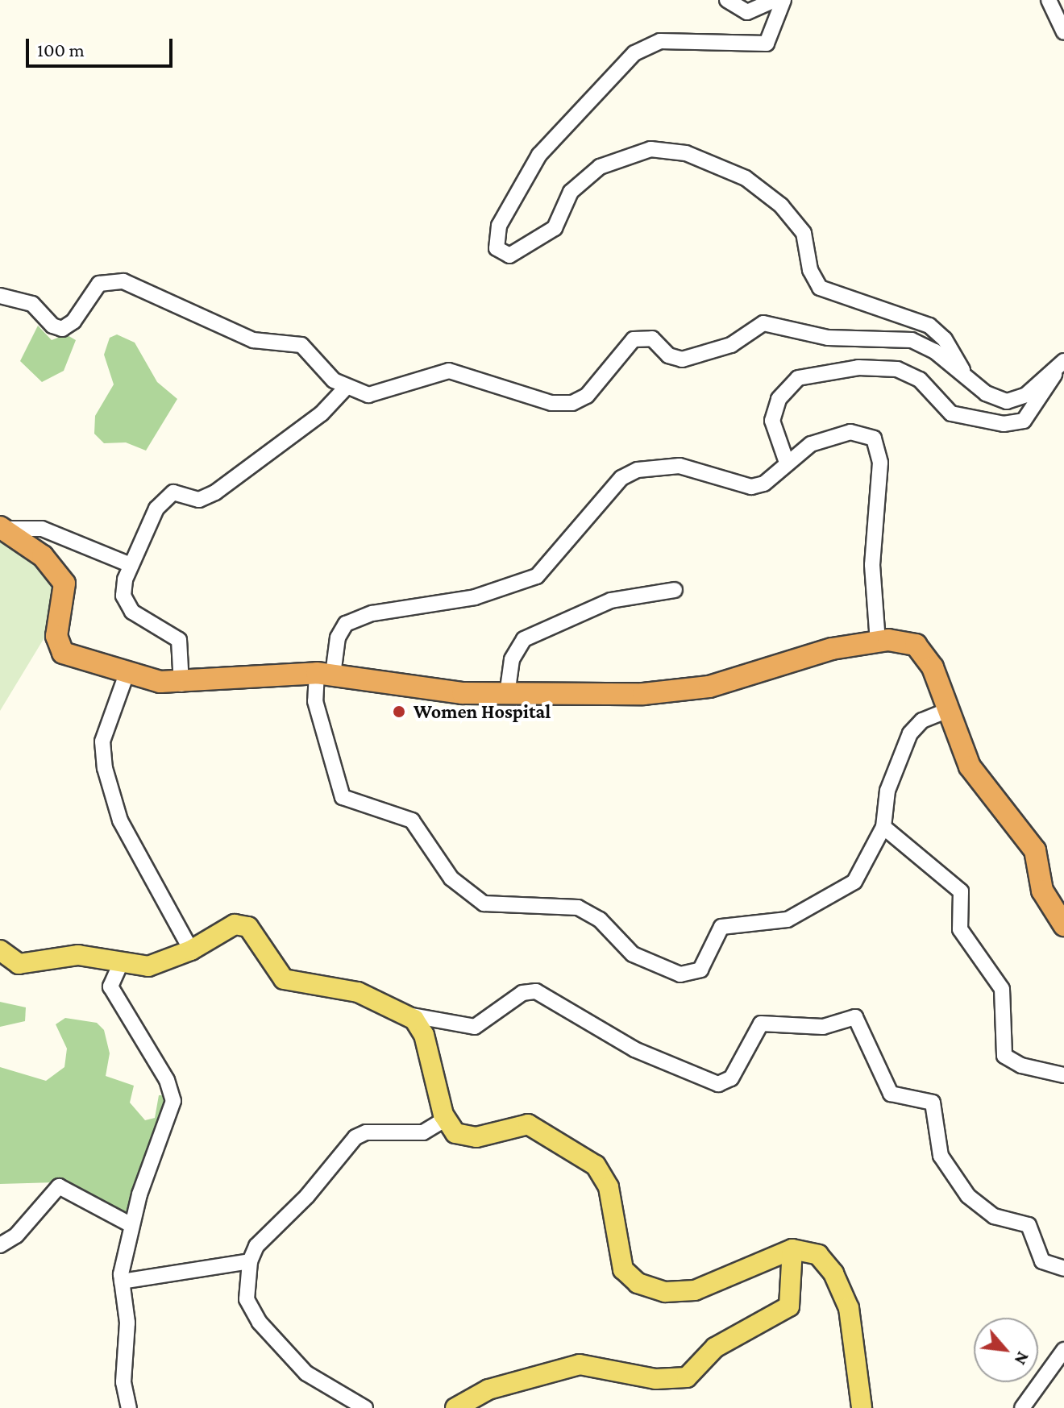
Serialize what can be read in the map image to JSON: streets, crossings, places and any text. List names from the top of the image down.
{
  "places": ["Women Hospital"],
  "scale_bar": "100 m",
  "north": "bottom right"
}
